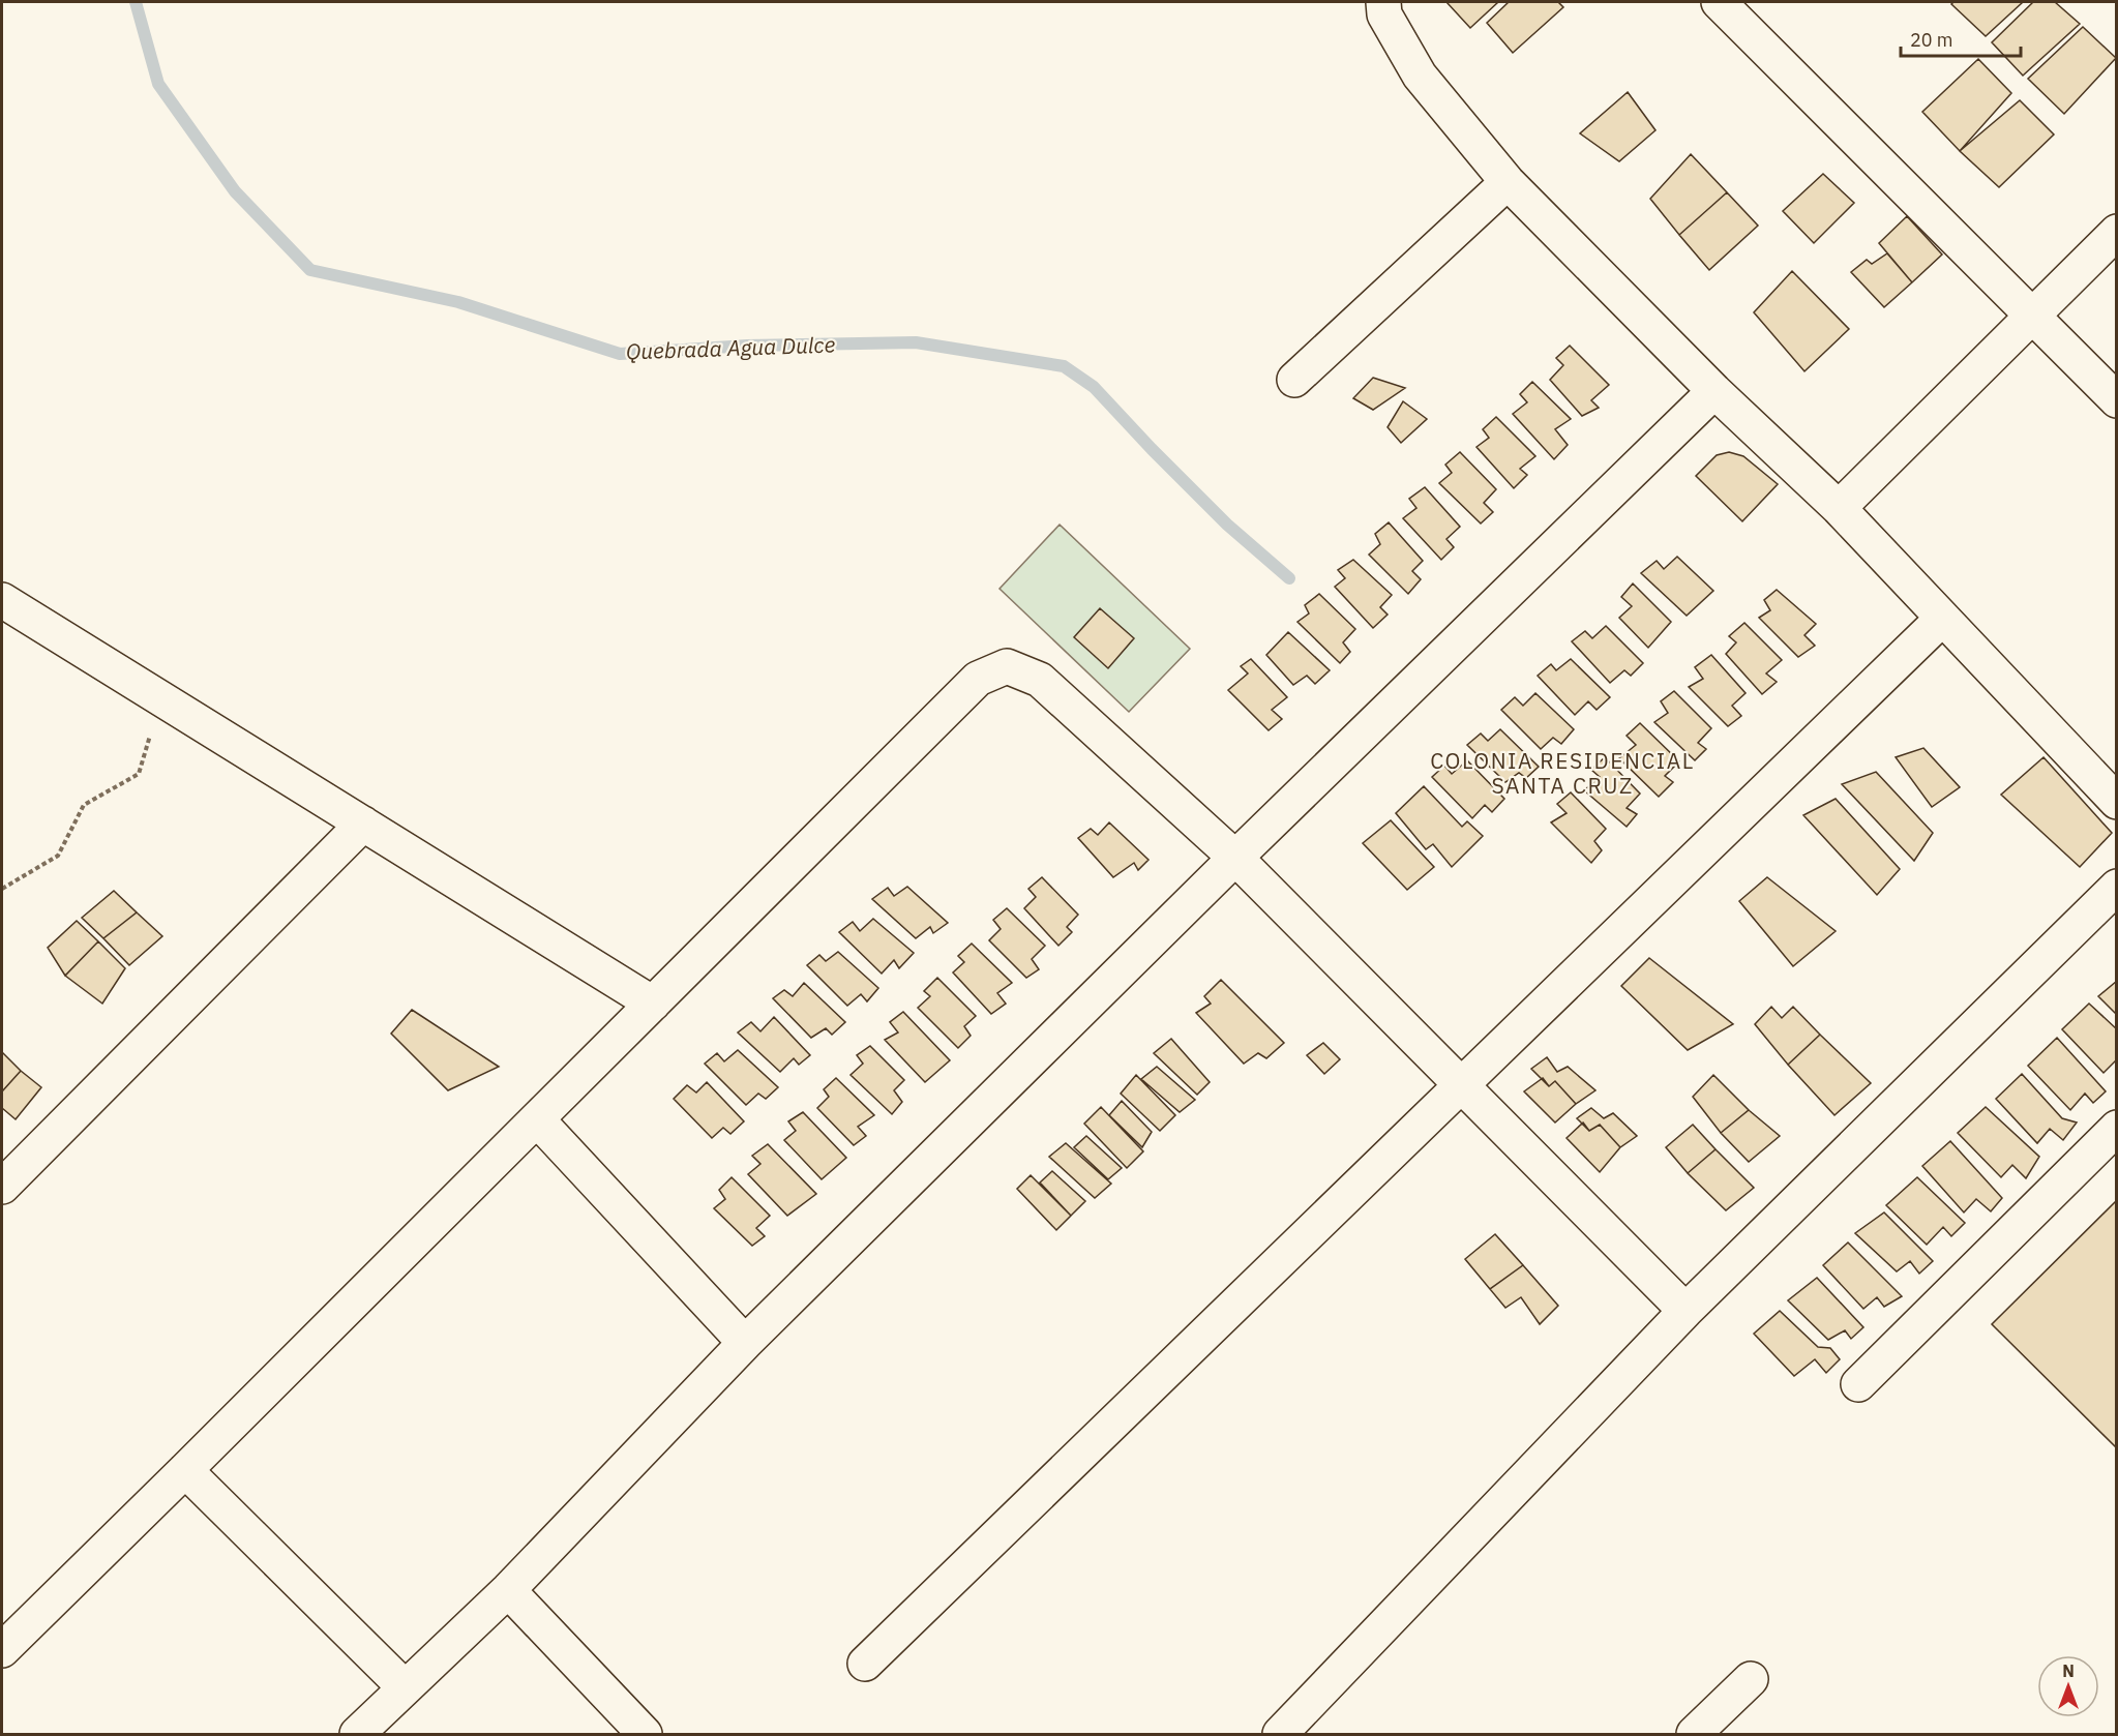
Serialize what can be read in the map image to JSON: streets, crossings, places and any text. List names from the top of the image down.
{
  "districts": ["COLONIA RESIDENCIAL SANTA CRUZ"],
  "water": ["Quebrada Agua Dulce"],
  "scale_bar": "20 m",
  "north": "top"
}
